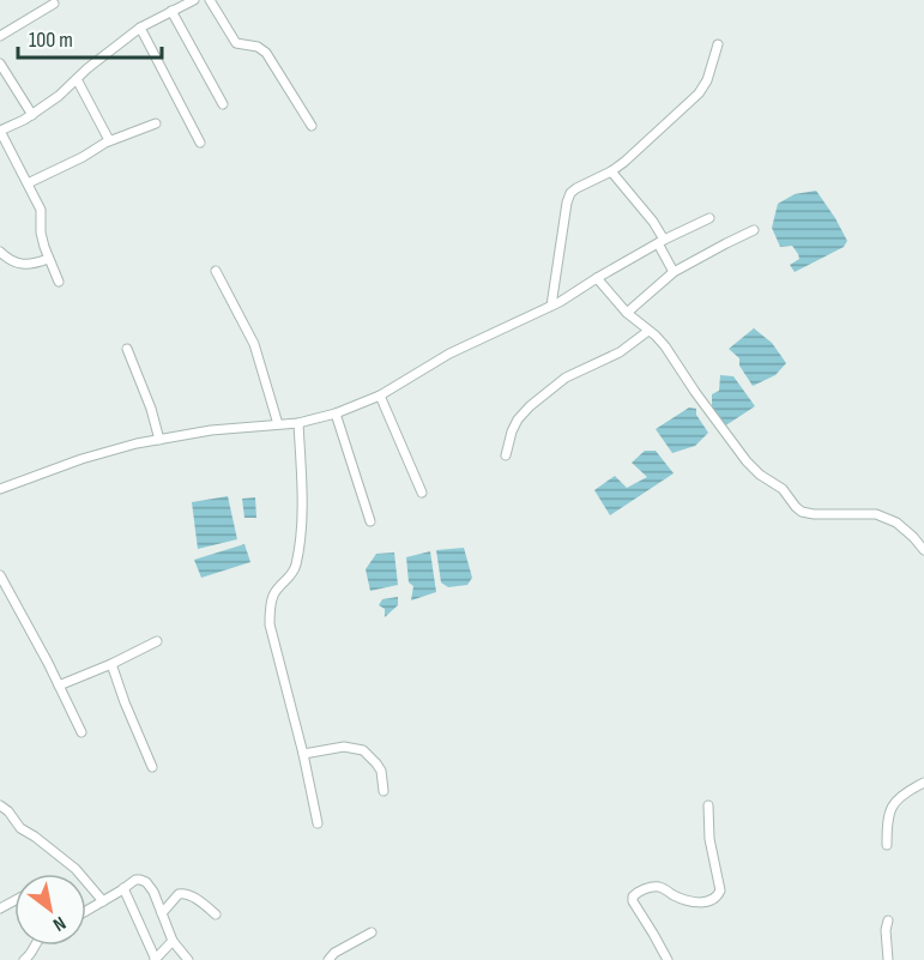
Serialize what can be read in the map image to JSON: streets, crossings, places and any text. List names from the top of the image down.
{
  "scale_bar": "100 m",
  "north": "bottom right"
}
